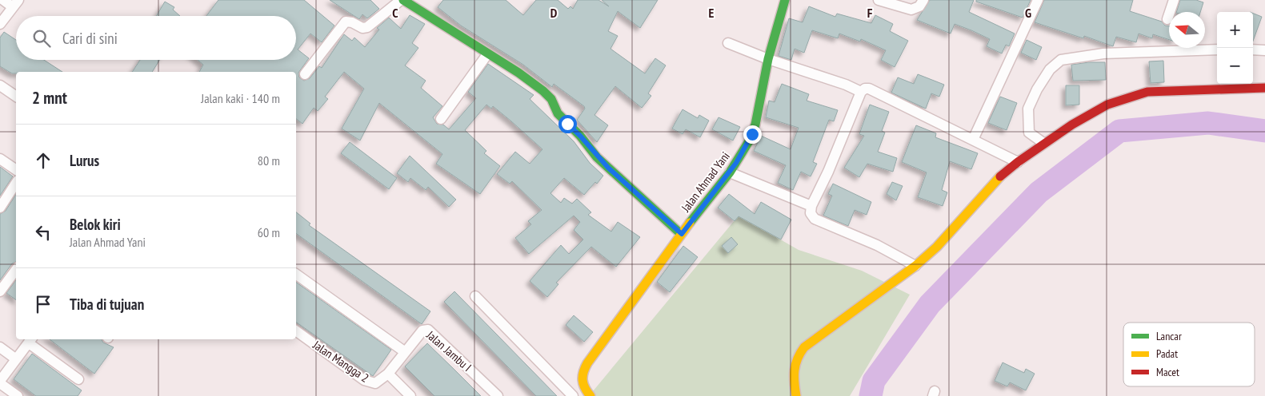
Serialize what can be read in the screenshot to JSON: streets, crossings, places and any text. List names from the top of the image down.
{
  "streets": {
    "street": ["Jalan Ahmad Yani", "Jalan Jambu I", "Jalan Mangga 2"]
  },
  "crossings": [
    ["Jalan Jambu I", "Jalan Mangga 2"]
  ],
  "legend": ["Lancar", "Padat", "Macet"],
  "north": "left",
  "page": {
    "map_buttons": ["+", "−"],
    "search": "Cari di sini",
    "heading": ["2 mnt", "Jalan kaki · 140 m"],
    "list": [
      ["Lurus", "80 m"],
      ["Belok kiri", "Jalan Ahmad Yani", "60 m"],
      "Tiba di tujuan"
    ]
  },
  "grid": {
    "columns": [
      "C",
      "D",
      "E",
      "F",
      "G"
    ]
  }
}
